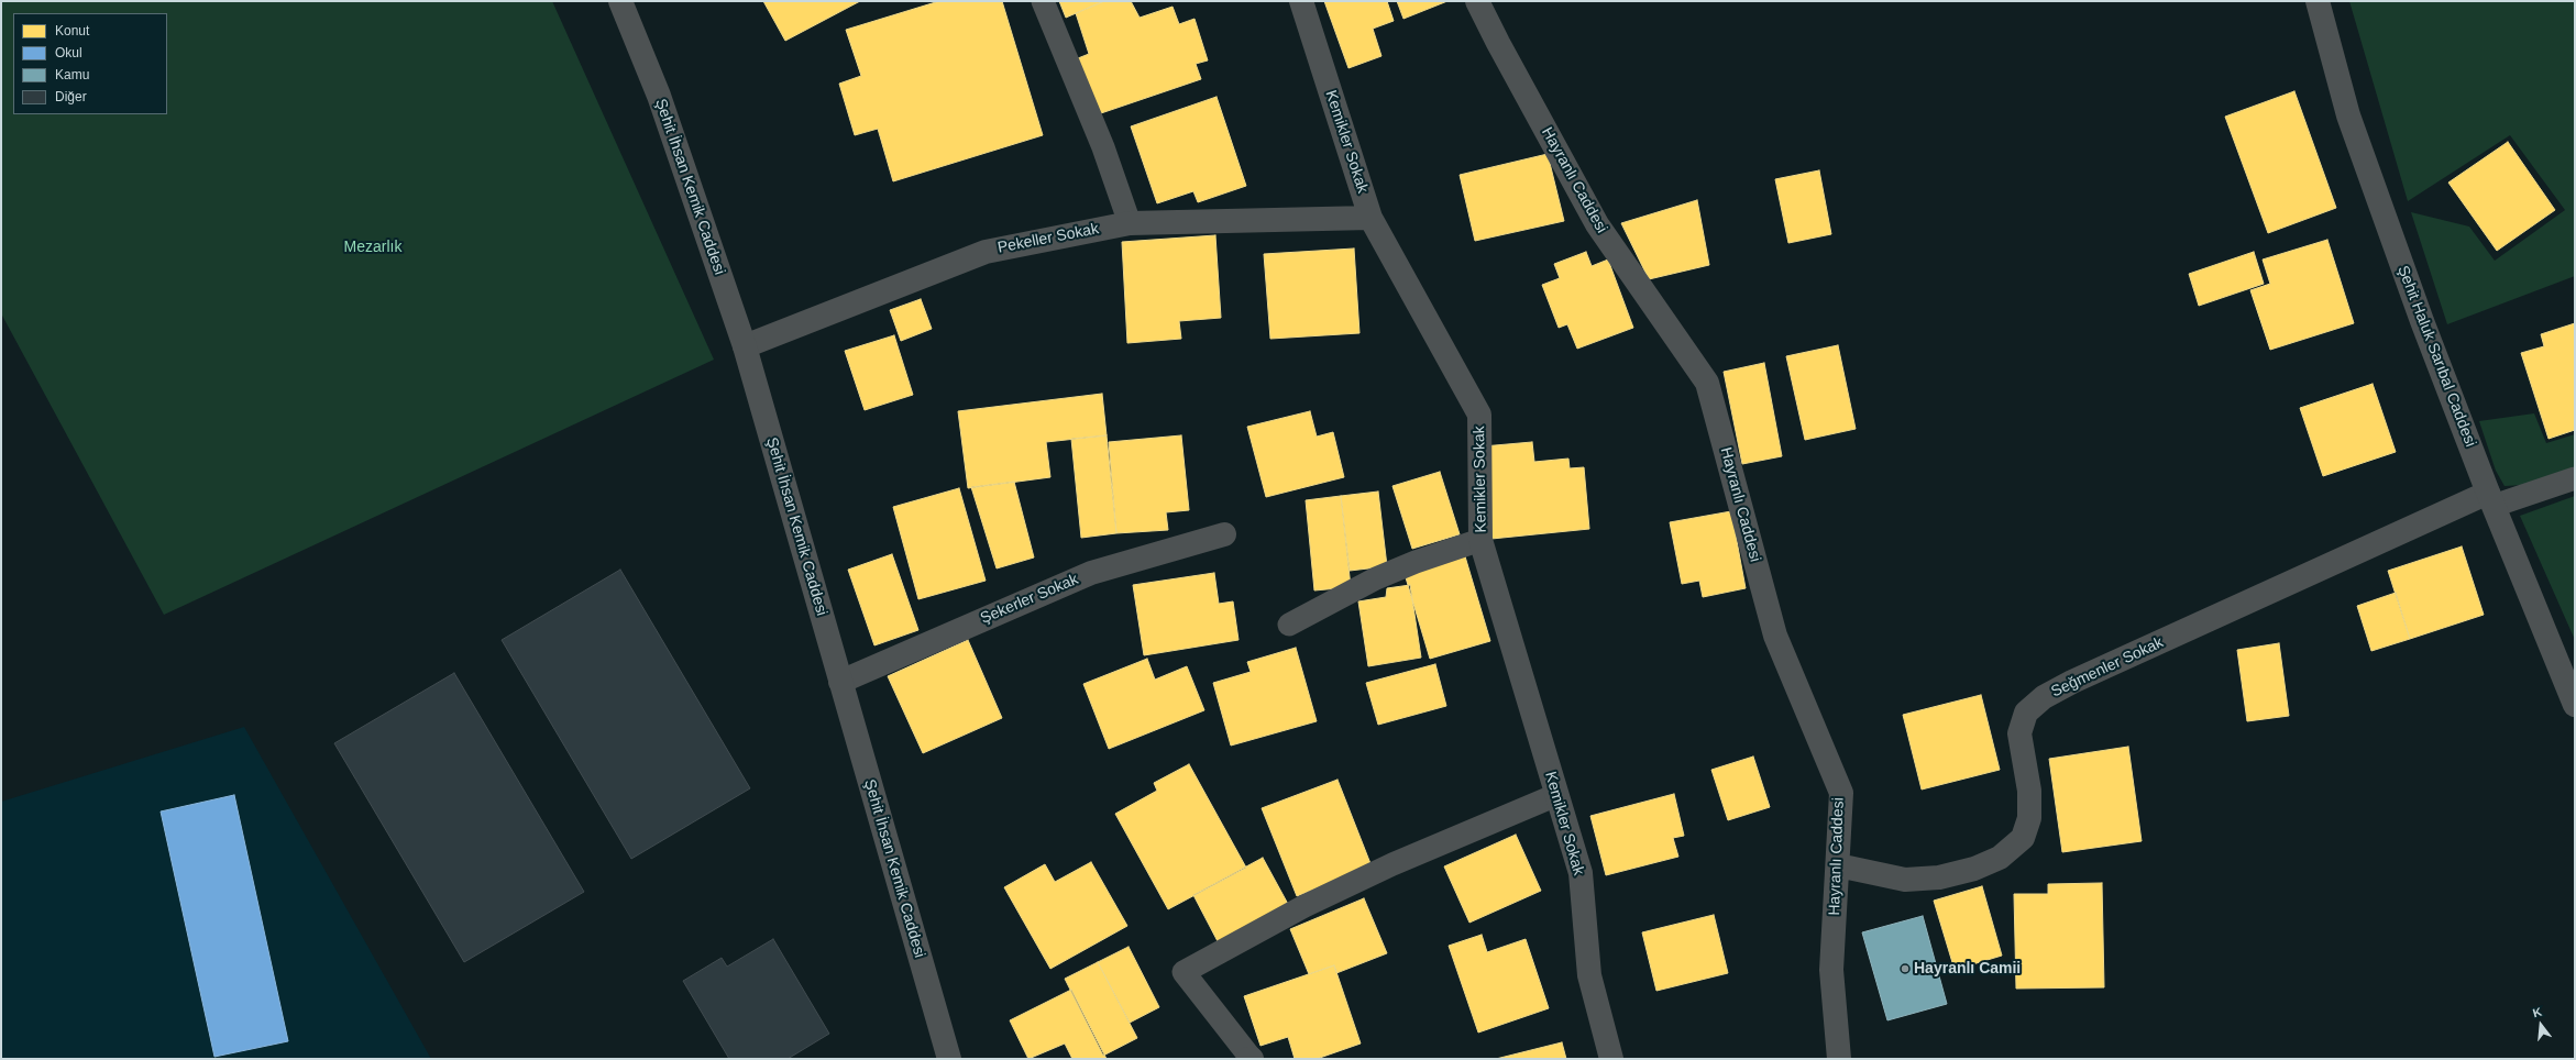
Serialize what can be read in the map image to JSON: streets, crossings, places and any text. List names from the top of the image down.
{
  "streets": {
    "street": [
      "Kemikler Sokak",
      "Hayranlı Caddesi",
      "Şehit İhsan Kemik Caddesi",
      "Pekeller Sokak",
      "Şehit Haluk Sarıbal Caddesi",
      "Şekerler Sokak",
      "Seğmenler Sokak"
    ]
  },
  "crossings": [
    ["Kemikler Sokak", "Pekeller Sokak"],
    ["Hayranlı Caddesi", "Seğmenler Sokak"],
    ["Şehit İhsan Kemik Caddesi", "Pekeller Sokak"],
    ["Şehit İhsan Kemik Caddesi", "Şekerler Sokak"],
    ["Şehit Haluk Sarıbal Caddesi", "Seğmenler Sokak"]
  ],
  "parks": ["Mezarlık"],
  "places": ["Hayranlı Camii"],
  "legend": [
    "Konut",
    "Okul",
    "Kamu",
    "Diğer"
  ],
  "north": "top"
}
